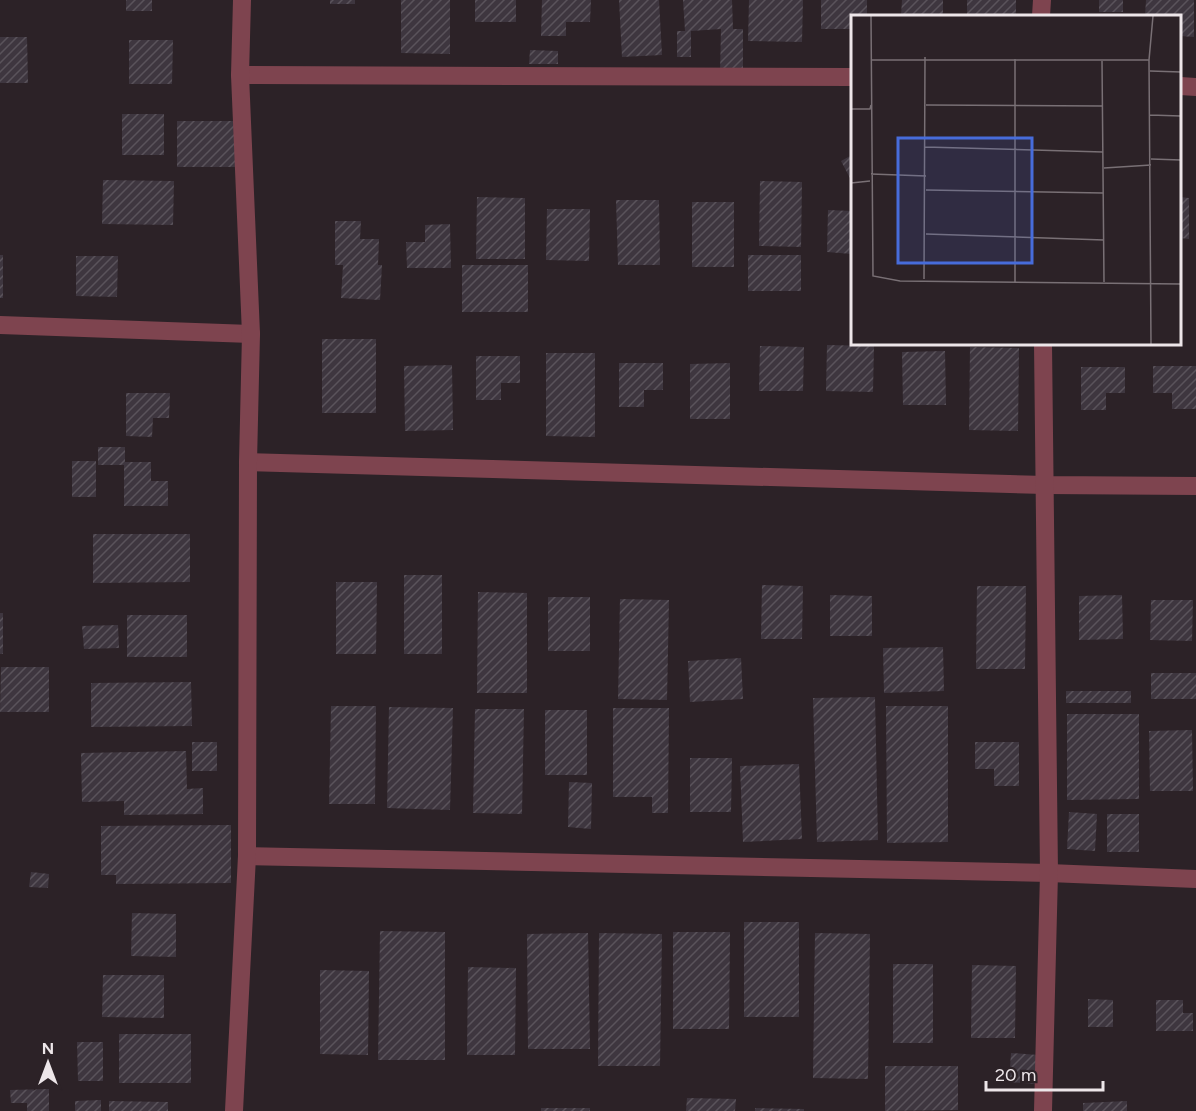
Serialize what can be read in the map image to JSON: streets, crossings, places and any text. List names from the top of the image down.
{
  "scale_bar": "20 m",
  "north": "top"
}
